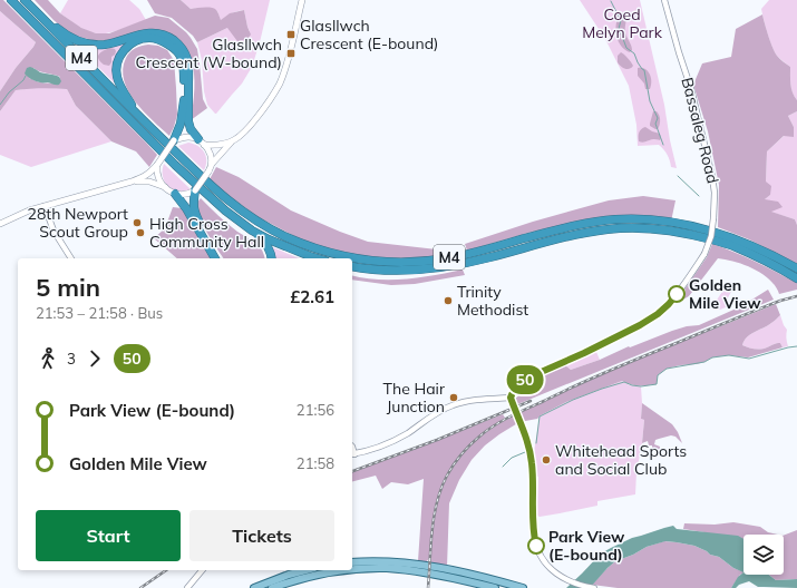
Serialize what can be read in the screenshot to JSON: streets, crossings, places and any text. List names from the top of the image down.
{
  "streets": {
    "highway": ["M4"],
    "street": ["Bassaleg Road"]
  },
  "parks": ["Coed Melyn Park"],
  "places": {
    "transit": ["Glasllwch Crescent (E-bound)", "Glasllwch Crescent (W-bound)"],
    "other": [
      "28th Newport Scout Group",
      "High Cross Community Hall",
      "Golden Mile View",
      "Trinity Methodist",
      "The Hair Junction",
      "Whitehead Sports and Social Club",
      "Park View (E-bound)"
    ]
  },
  "lines": ["bus line 50"],
  "page": {
    "on_map": "50",
    "heading": ["5 min", "21:53 – 21:58 · Bus", "£2.61"],
    "legs": ["3", "50"],
    "list": [
      {
        "name": "Park View (E-bound)",
        "value": "21:56"
      },
      {
        "name": "Golden Mile View",
        "value": "21:58"
      }
    ],
    "buttons": ["Start", "Tickets"]
  }
}
